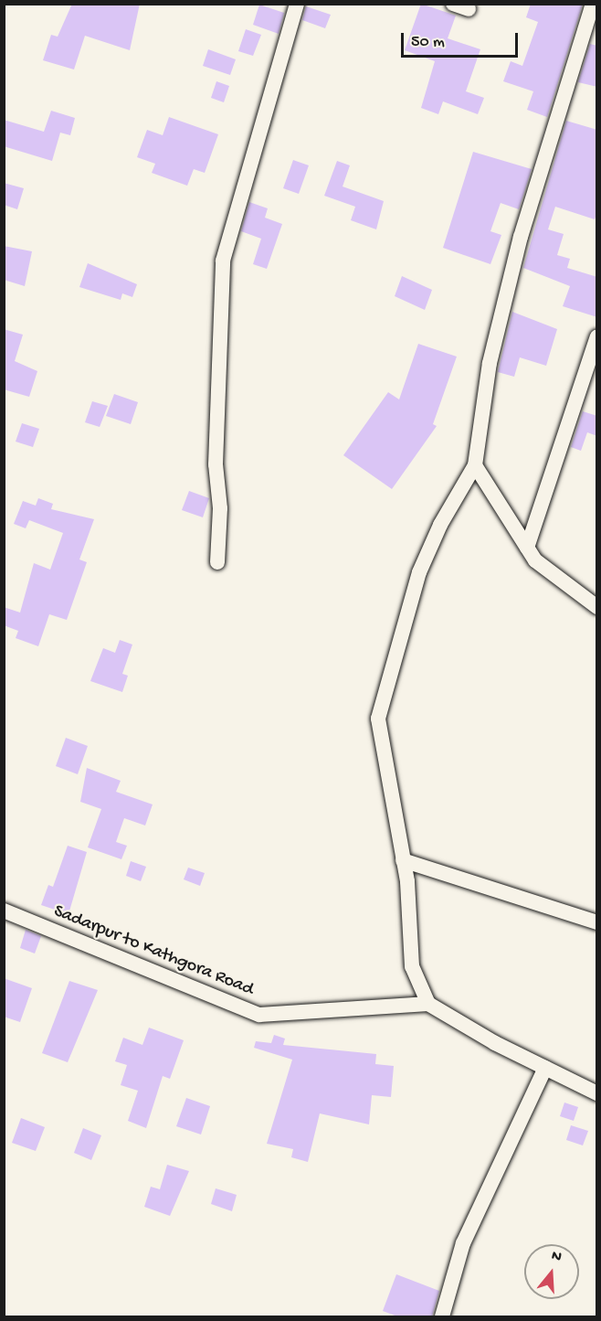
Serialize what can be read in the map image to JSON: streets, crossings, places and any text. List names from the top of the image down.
{
  "streets": {
    "street": ["Sadarpur to Kathgora Road"]
  },
  "scale_bar": "50 m",
  "north": "top"
}
